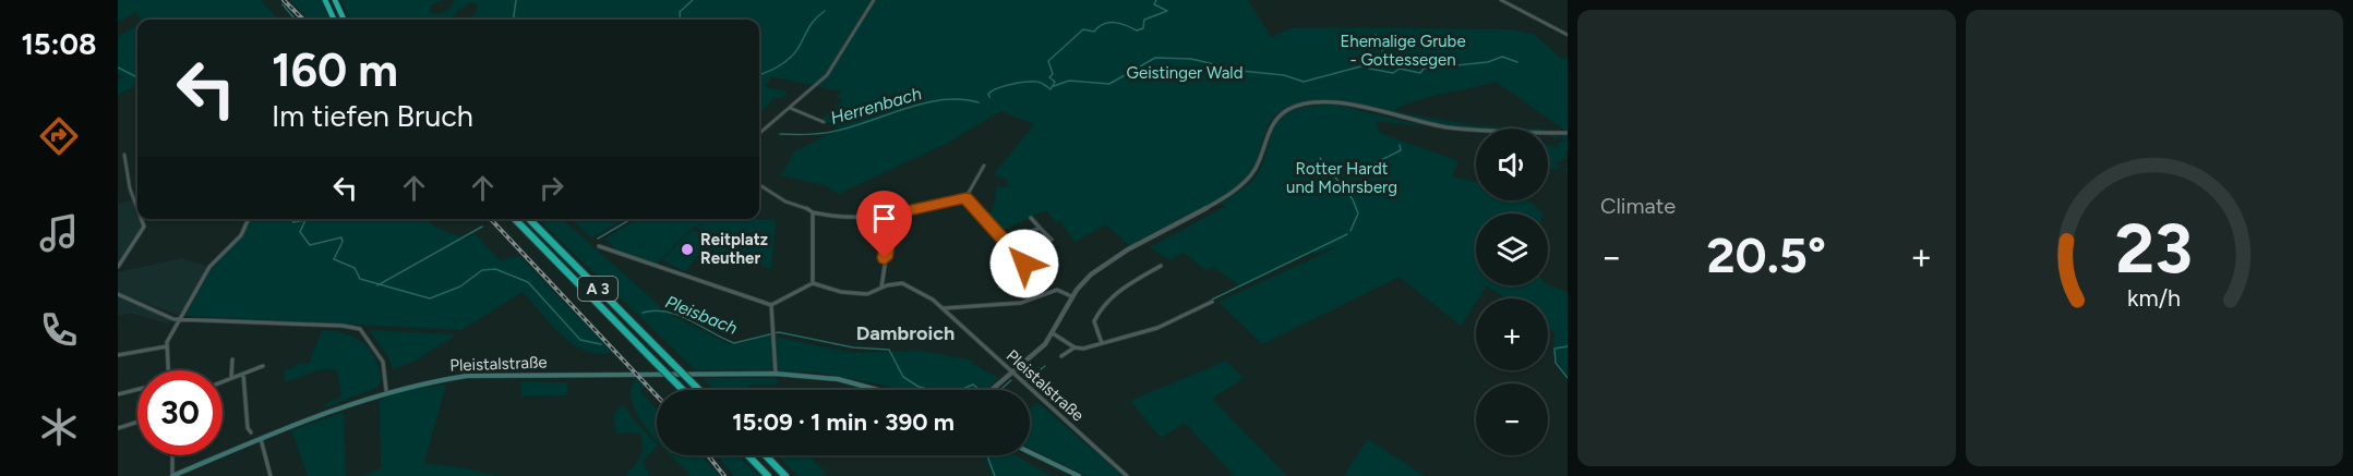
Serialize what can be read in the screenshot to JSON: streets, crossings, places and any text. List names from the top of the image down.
{
  "streets": {
    "highway": ["A 3"],
    "main road": ["Pleistalstraße"]
  },
  "districts": ["Dambroich"],
  "water": ["Herrenbach", "Pleisbach"],
  "parks": ["Ehemalige Grube - Gottessegen", "Geistinger Wald", "Rotter Hardt und Mohrsberg"],
  "places": ["Reitplatz Reuther"],
  "page": {
    "tabs": "15:08",
    "tile": "Climate",
    "turn": ["160 m", "Im tiefen Bruch"],
    "map_buttons": ["+", "−"],
    "heat": ["−", "20.5°", "+"],
    "limit": "30",
    "trip": "15:09 · 1 min · 390 m",
    "gauge": ["23", "km/h"]
  }
}
